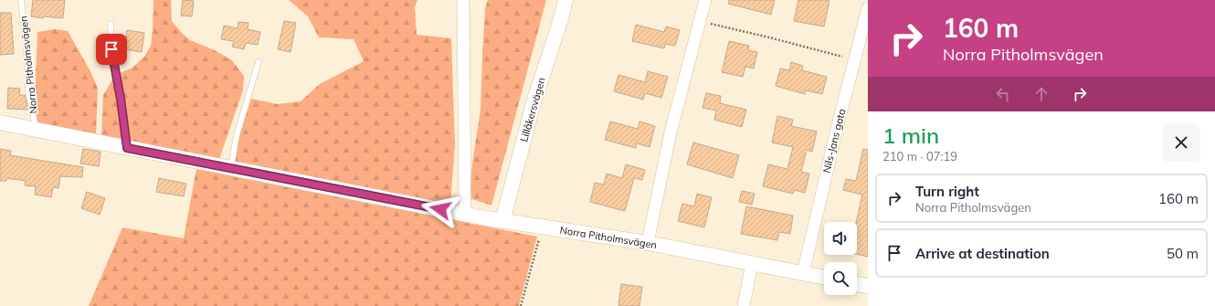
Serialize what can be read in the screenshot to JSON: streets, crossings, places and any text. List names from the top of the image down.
{
  "streets": {
    "street": ["Norra Pitholmsvägen", "Lillåkersvägen", "Nils-Jans gata"]
  },
  "crossings": [
    ["Norra Pitholmsvägen", "Lillåkersvägen"],
    ["Norra Pitholmsvägen", "Nils-Jans gata"]
  ],
  "page": {
    "turn": ["160 m", "Norra Pitholmsvägen"],
    "heading": ["1 min", "210 m · 07:19"],
    "list": [
      {
        "name": "Turn right",
        "note": "Norra Pitholmsvägen",
        "value": "160 m"
      },
      {
        "name": "Arrive at destination",
        "value": "50 m"
      }
    ]
  }
}
